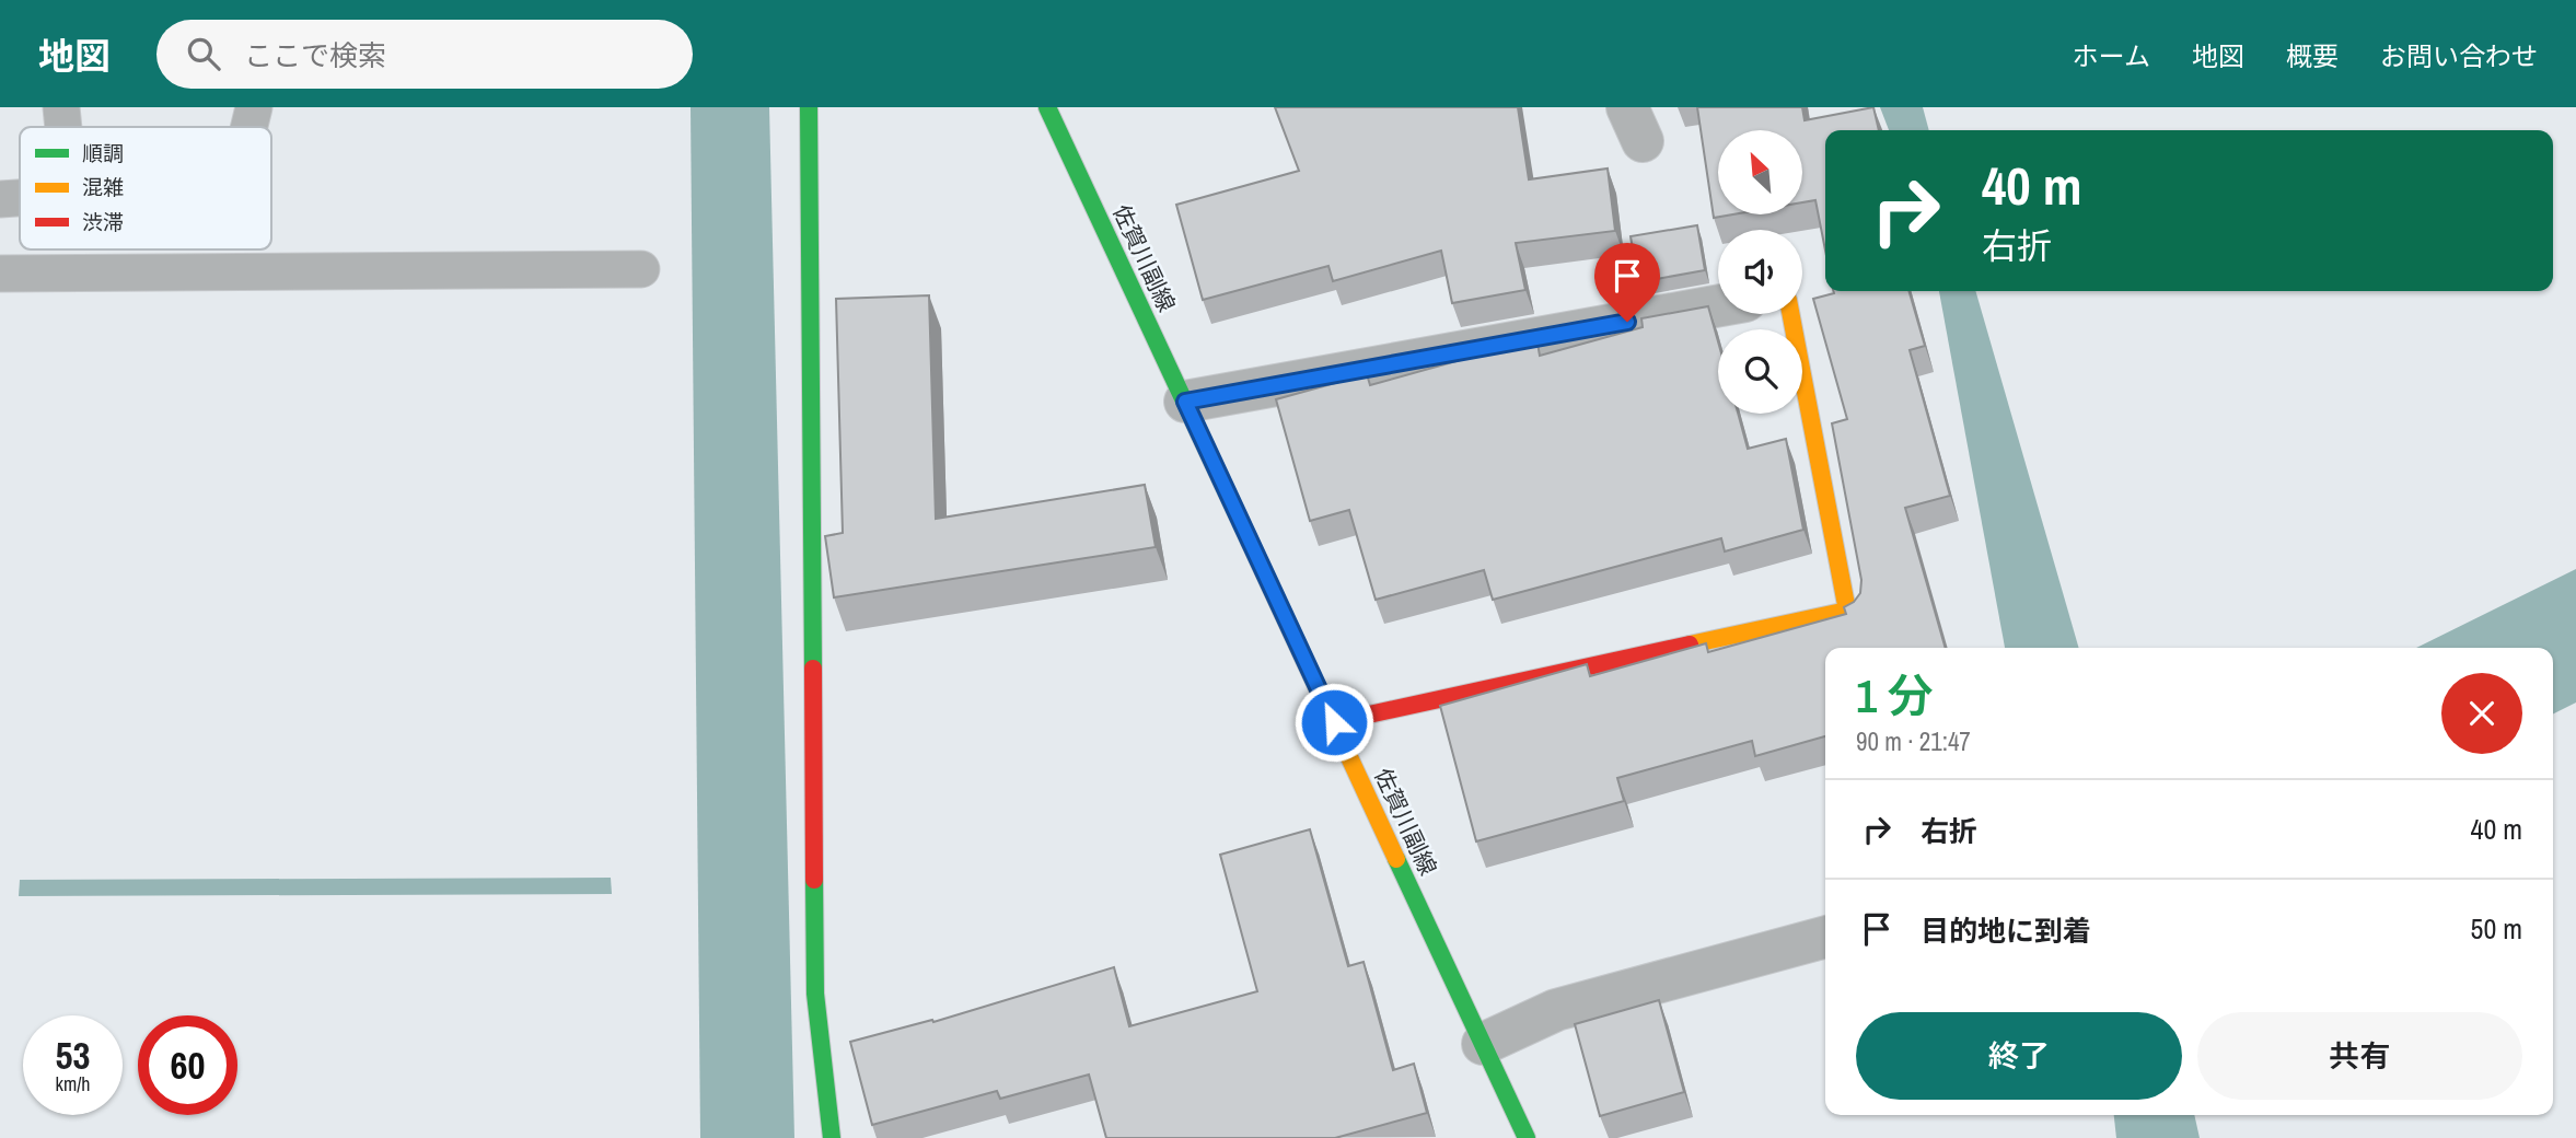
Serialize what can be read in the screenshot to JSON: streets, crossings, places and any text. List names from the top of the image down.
{
  "streets": {
    "street": ["佐賀川副線"]
  },
  "legend": ["順調", "混雑", "渋滞"],
  "north": "top left",
  "page": {
    "header": "地図",
    "search": "ここで検索",
    "nav": [
      "ホーム",
      "地図",
      "概要",
      "お問い合わせ"
    ],
    "turn": ["40 m", "右折"],
    "heading": ["1 分", "90 m · 21:47"],
    "list": [
      {
        "name": "右折",
        "value": "40 m"
      },
      {
        "name": "目的地に到着",
        "value": "50 m"
      }
    ],
    "buttons": ["終了", "共有"],
    "speed": "53 km/h",
    "limit": "60"
  }
}
